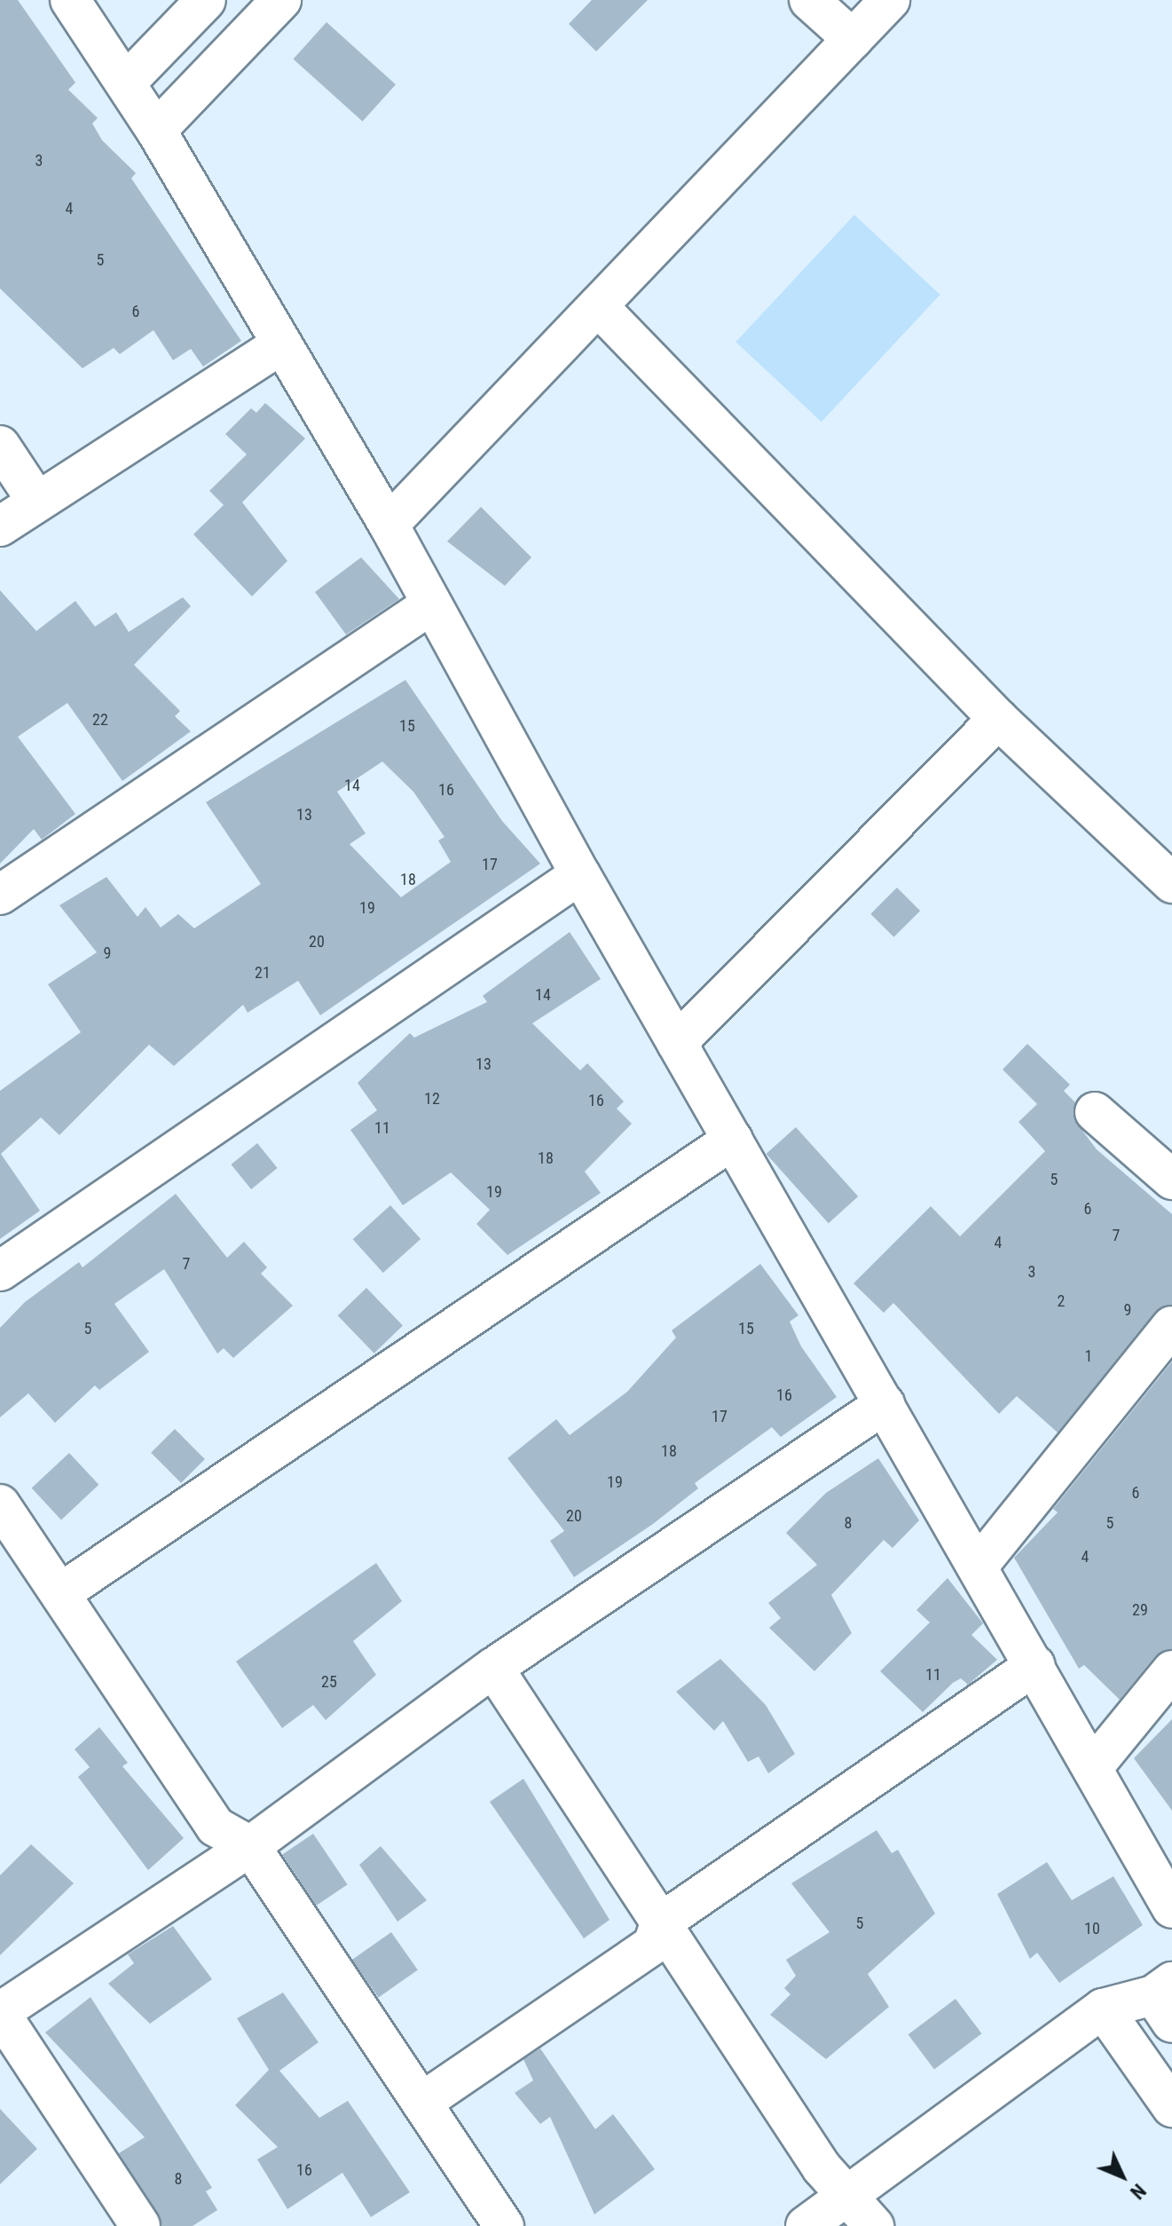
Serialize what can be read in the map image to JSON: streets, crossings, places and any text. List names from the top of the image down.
{
  "house_numbers": [
    "3",
    "4",
    "5",
    "6",
    "22",
    "15",
    "14",
    "16",
    "13",
    "17",
    "18",
    "19",
    "20",
    "9",
    "21",
    "14",
    "13",
    "12",
    "16",
    "11",
    "18",
    "5",
    "19",
    "6",
    "7",
    "4",
    "7",
    "3",
    "2",
    "9",
    "5",
    "15",
    "1",
    "16",
    "17",
    "18",
    "19",
    "6",
    "20",
    "8",
    "5",
    "4",
    "29",
    "11",
    "25",
    "5",
    "10",
    "16",
    "8"
  ],
  "north": "bottom right"
}
